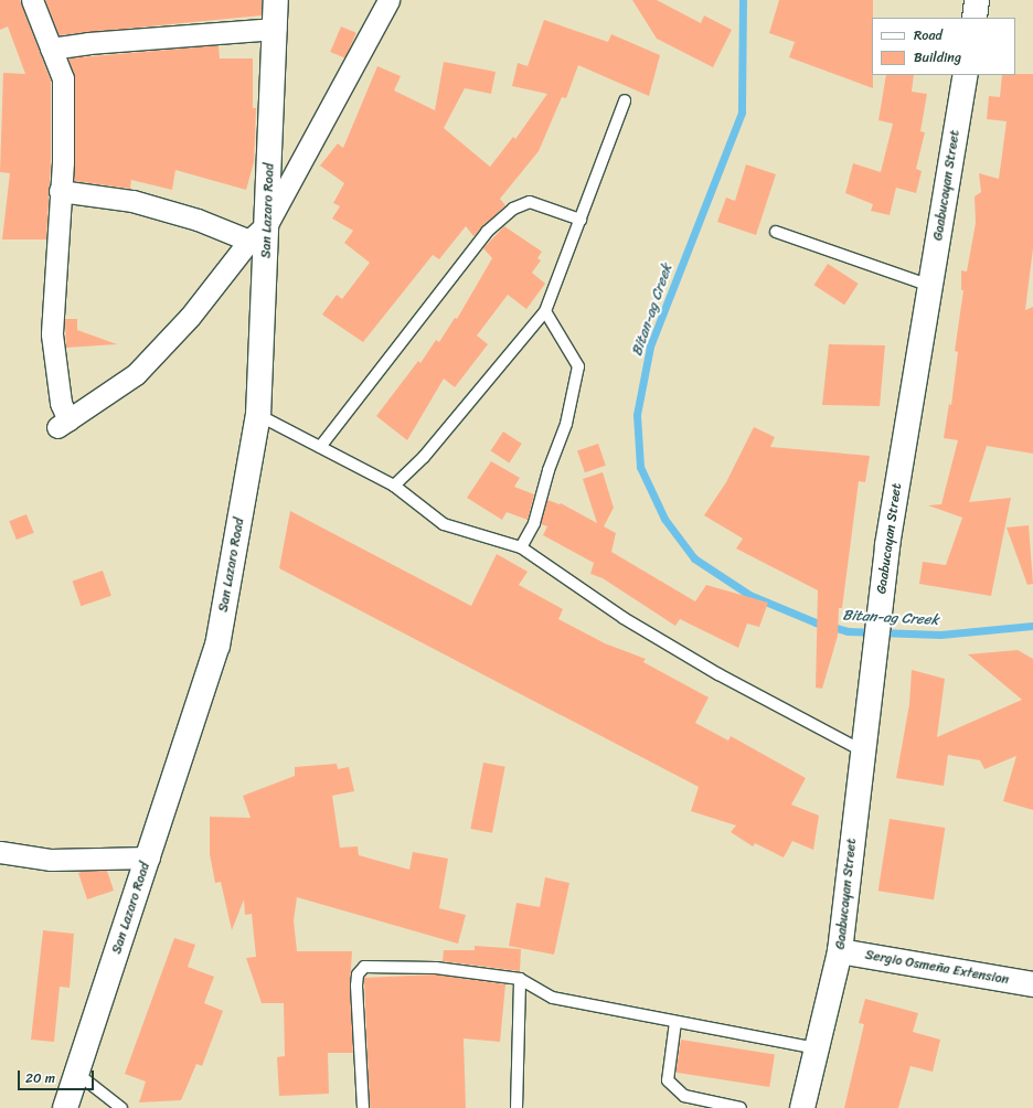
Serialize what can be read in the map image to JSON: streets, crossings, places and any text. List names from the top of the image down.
{
  "streets": {
    "street": ["Gaabucayan Street", "San Lazaro Road", "Sergio Osmeña Extension"]
  },
  "crossings": [
    ["Gaabucayan Street", "Sergio Osmeña Extension"]
  ],
  "water": ["Bitan-ag Creek"],
  "legend": ["Road", "Building"],
  "scale_bar": "20 m"
}
